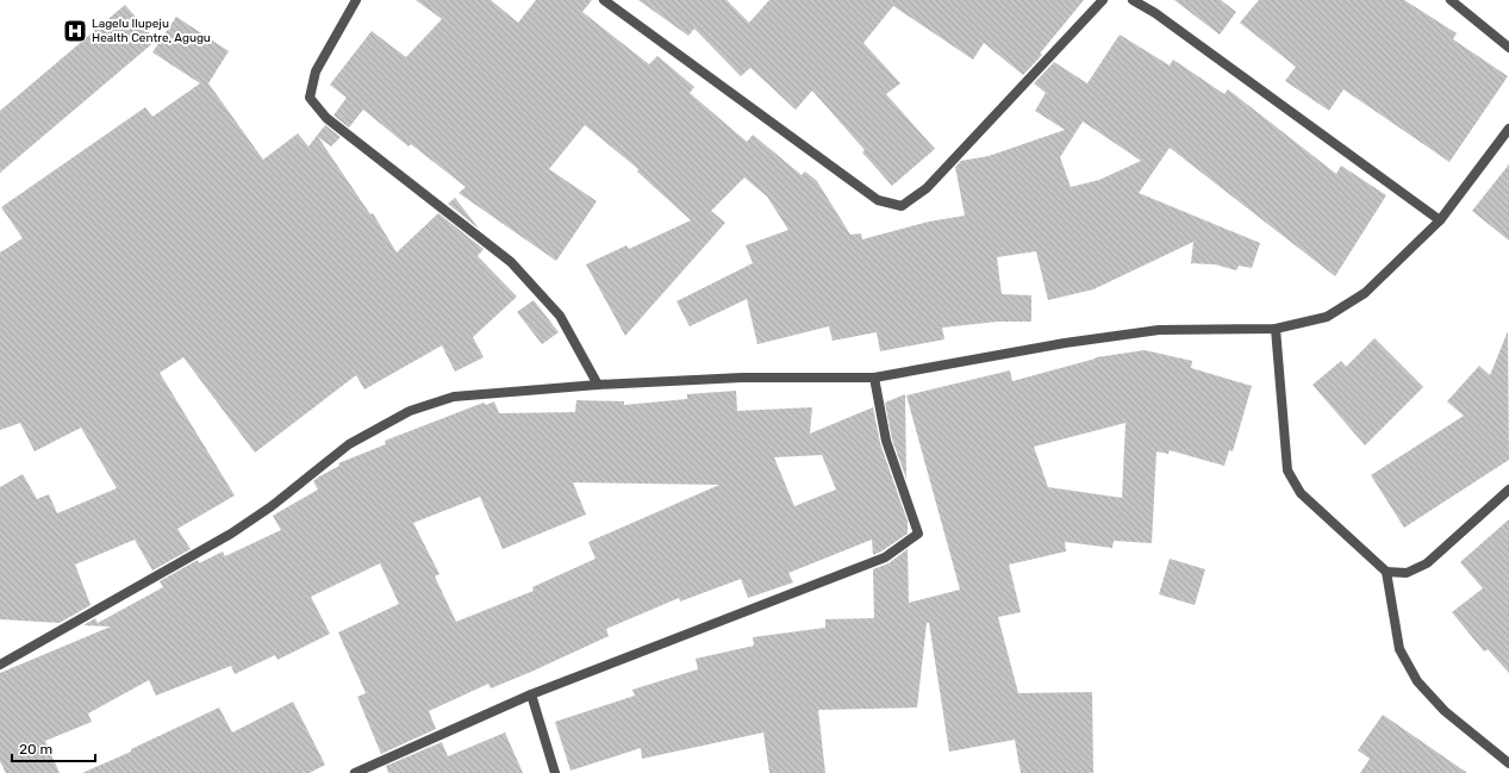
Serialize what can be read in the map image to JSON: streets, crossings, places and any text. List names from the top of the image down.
{
  "places": {
    "hospital": ["Lagelu Ilupeju Health Centre, Agugu"]
  },
  "scale_bar": "20 m"
}
